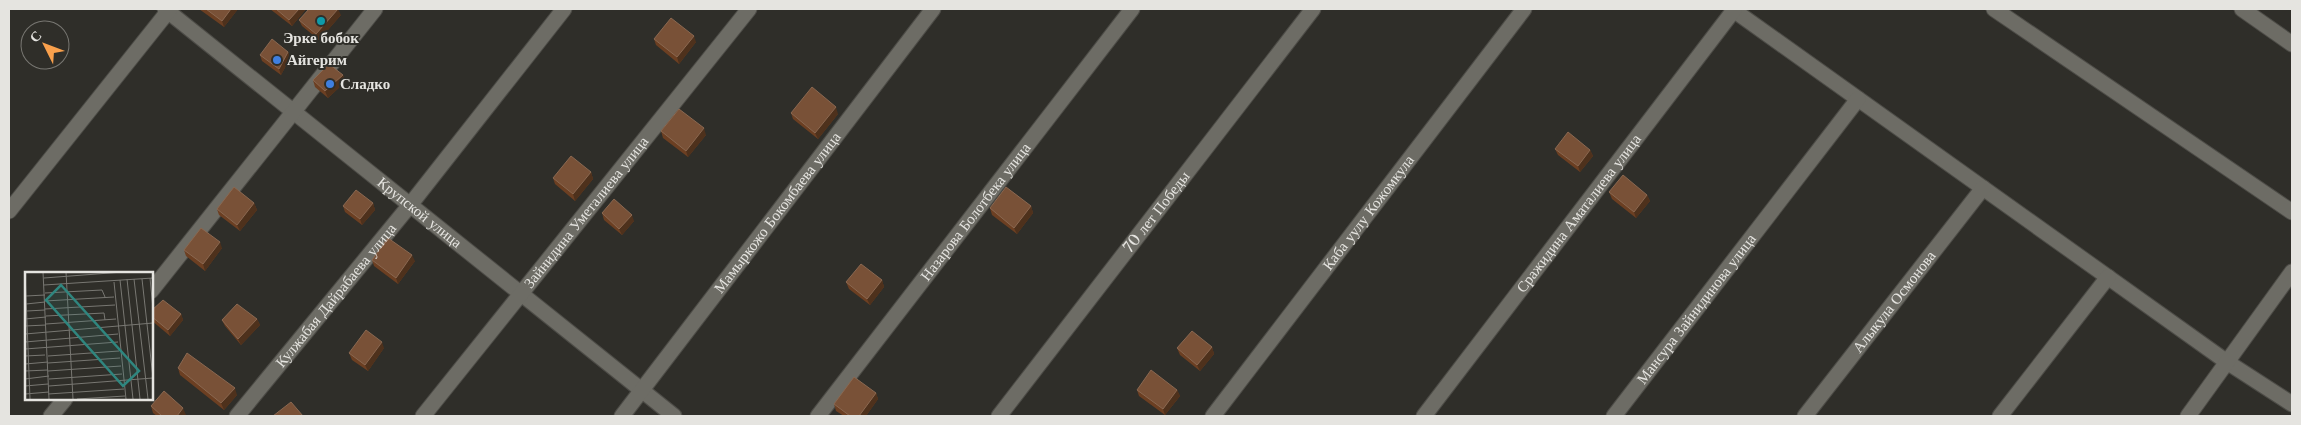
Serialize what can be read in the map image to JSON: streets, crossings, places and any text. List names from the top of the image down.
{
  "streets": {
    "street": [
      "Назарова Болотбека улица",
      "70 лет Победы",
      "Каба уулу Кожомкула",
      "Крупской улица",
      "Зайнидина Уметалиева улица",
      "Мамыркожо Бокомбаева улица",
      "Сражидина Аматалиева улица",
      "Кулжабая Дайрабаева улица",
      "Алыкула Осмонова",
      "Мансура Зайнидинова улица"
    ]
  },
  "crossings": [
    ["Крупской улица", "Зайнидина Уметалиева улица"],
    ["Крупской улица", "Мамыркожо Бокомбаева улица"],
    ["Крупской улица", "Кулжабая Дайрабаева улица"]
  ],
  "places": ["Эрке бобок", "Айгерим", "Сладко"],
  "north": "top left"
}
